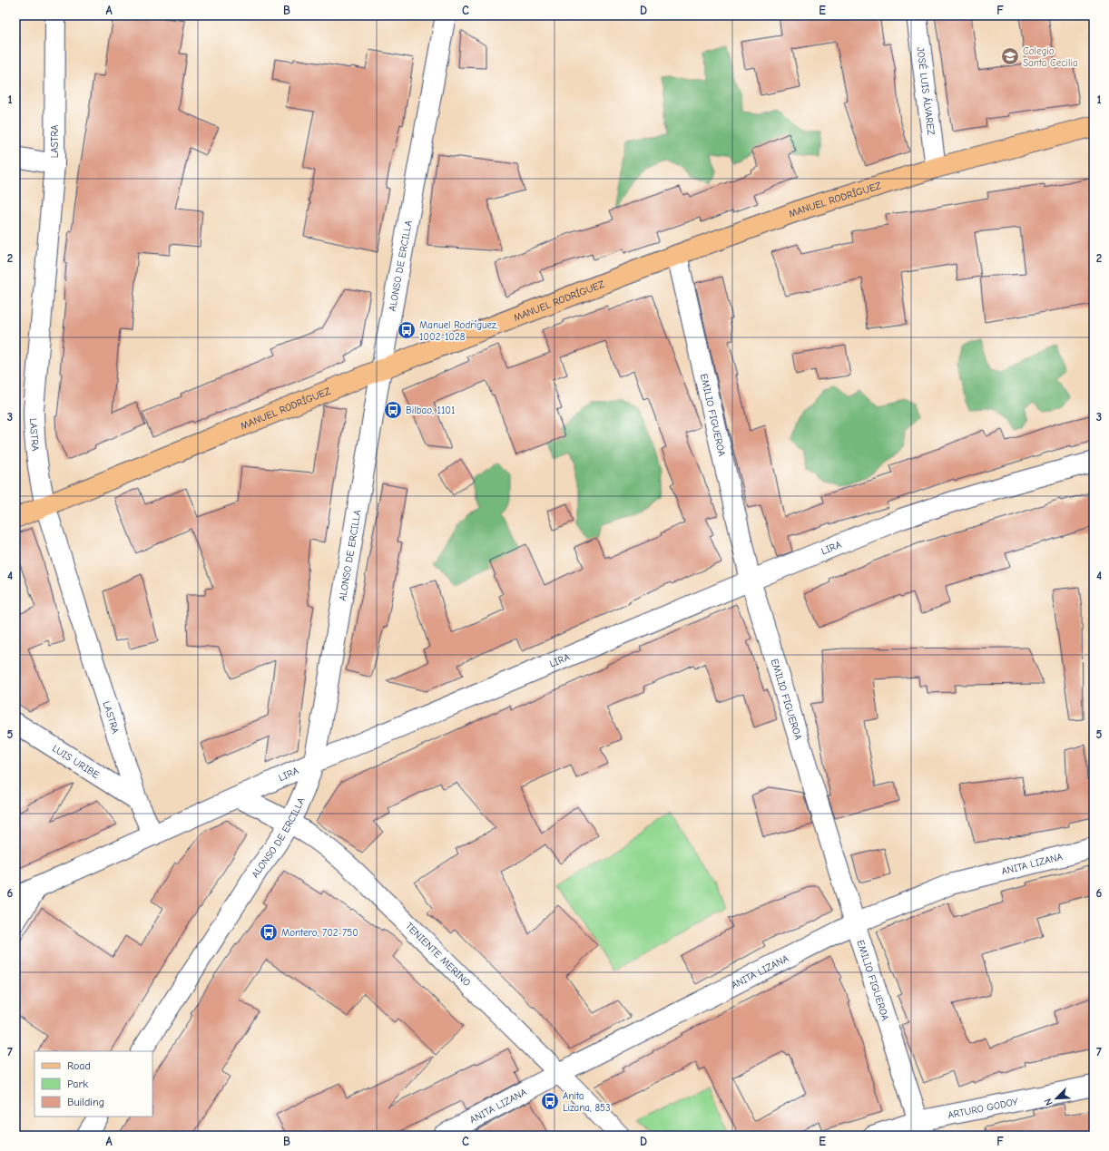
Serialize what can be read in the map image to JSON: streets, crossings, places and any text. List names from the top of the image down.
{
  "streets": {
    "main road": ["MANUEL RODRÍGUEZ"],
    "street": [
      "JOSÉ LUIS ÁLVAREZ",
      "LASTRA",
      "ALONSO DE ERCILLA",
      "EMILIO FIGUEROA",
      "LIRA",
      "LUIS URIBE",
      "ANITA LIZANA",
      "TENIENTE MERINO",
      "ARTURO GODOY"
    ]
  },
  "crossings": [
    ["JOSÉ LUIS ÁLVAREZ", "MANUEL RODRÍGUEZ"],
    ["LASTRA", "MANUEL RODRÍGUEZ"],
    ["LASTRA", "LIRA"],
    ["LASTRA", "LUIS URIBE"],
    ["MANUEL RODRÍGUEZ", "ALONSO DE ERCILLA"],
    ["MANUEL RODRÍGUEZ", "EMILIO FIGUEROA"],
    ["ALONSO DE ERCILLA", "LIRA"],
    ["ALONSO DE ERCILLA", "TENIENTE MERINO"],
    ["EMILIO FIGUEROA", "LIRA"],
    ["EMILIO FIGUEROA", "ANITA LIZANA"],
    ["EMILIO FIGUEROA", "ARTURO GODOY"],
    ["LIRA", "TENIENTE MERINO"],
    ["ANITA LIZANA", "TENIENTE MERINO"]
  ],
  "places": {
    "school or university": ["Colegio Santa Cecilia"],
    "bus stop": [
      "Manuel Rodríguez, 1002-1028",
      "Bilbao, 1101",
      "Montero, 702-750",
      "Anita Lizana, 853"
    ]
  },
  "legend": ["Road", "Park", "Building"],
  "north": "bottom left",
  "grid": {
    "columns": [
      "A",
      "B",
      "C",
      "D",
      "E",
      "F"
    ],
    "rows": [
      "1",
      "2",
      "3",
      "4",
      "5",
      "6",
      "7"
    ]
  }
}
